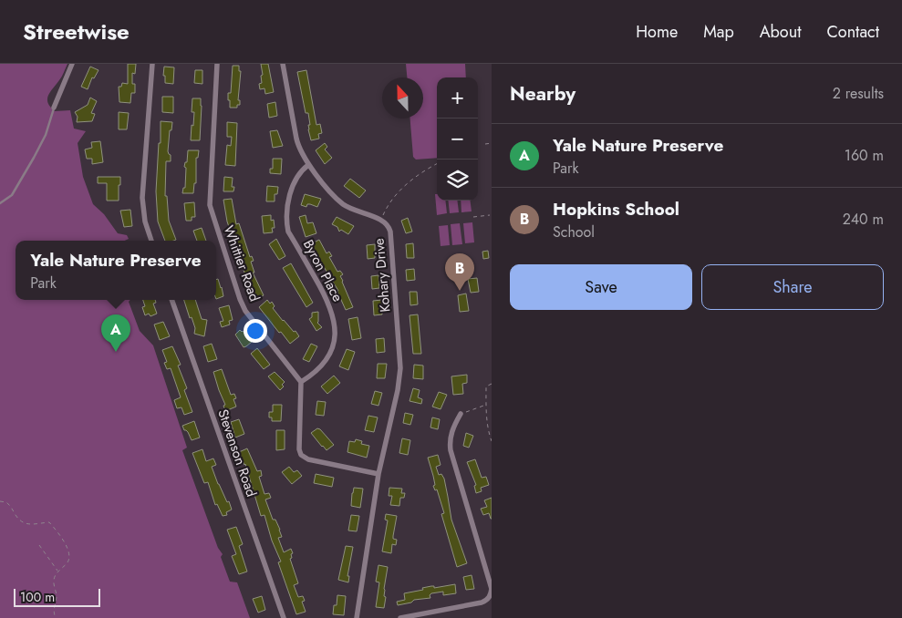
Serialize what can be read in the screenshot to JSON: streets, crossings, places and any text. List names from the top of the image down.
{
  "streets": {
    "street": [
      "Whittier Road",
      "Byron Place",
      "Kohary Drive",
      "Stevenson Road"
    ]
  },
  "crossings": [
    ["Whittier Road", "Byron Place"],
    ["Byron Place", "Kohary Drive"]
  ],
  "scale_bar": "100 m",
  "north": "top",
  "page": {
    "header": "Streetwise",
    "nav": [
      "Home",
      "Map",
      "About",
      "Contact"
    ],
    "heading": ["Nearby", "2 results"],
    "map_buttons": ["+", "−"],
    "list": [
      {
        "mark": "A",
        "name": "Yale Nature Preserve",
        "note": "Park",
        "value": "160 m"
      },
      {
        "mark": "B",
        "name": "Hopkins School",
        "note": "School",
        "value": "240 m"
      }
    ],
    "popup": ["Yale Nature Preserve", "Park"],
    "buttons": ["Save", "Share"],
    "pins": ["B", "A"],
    "scale": "100 m"
  }
}
